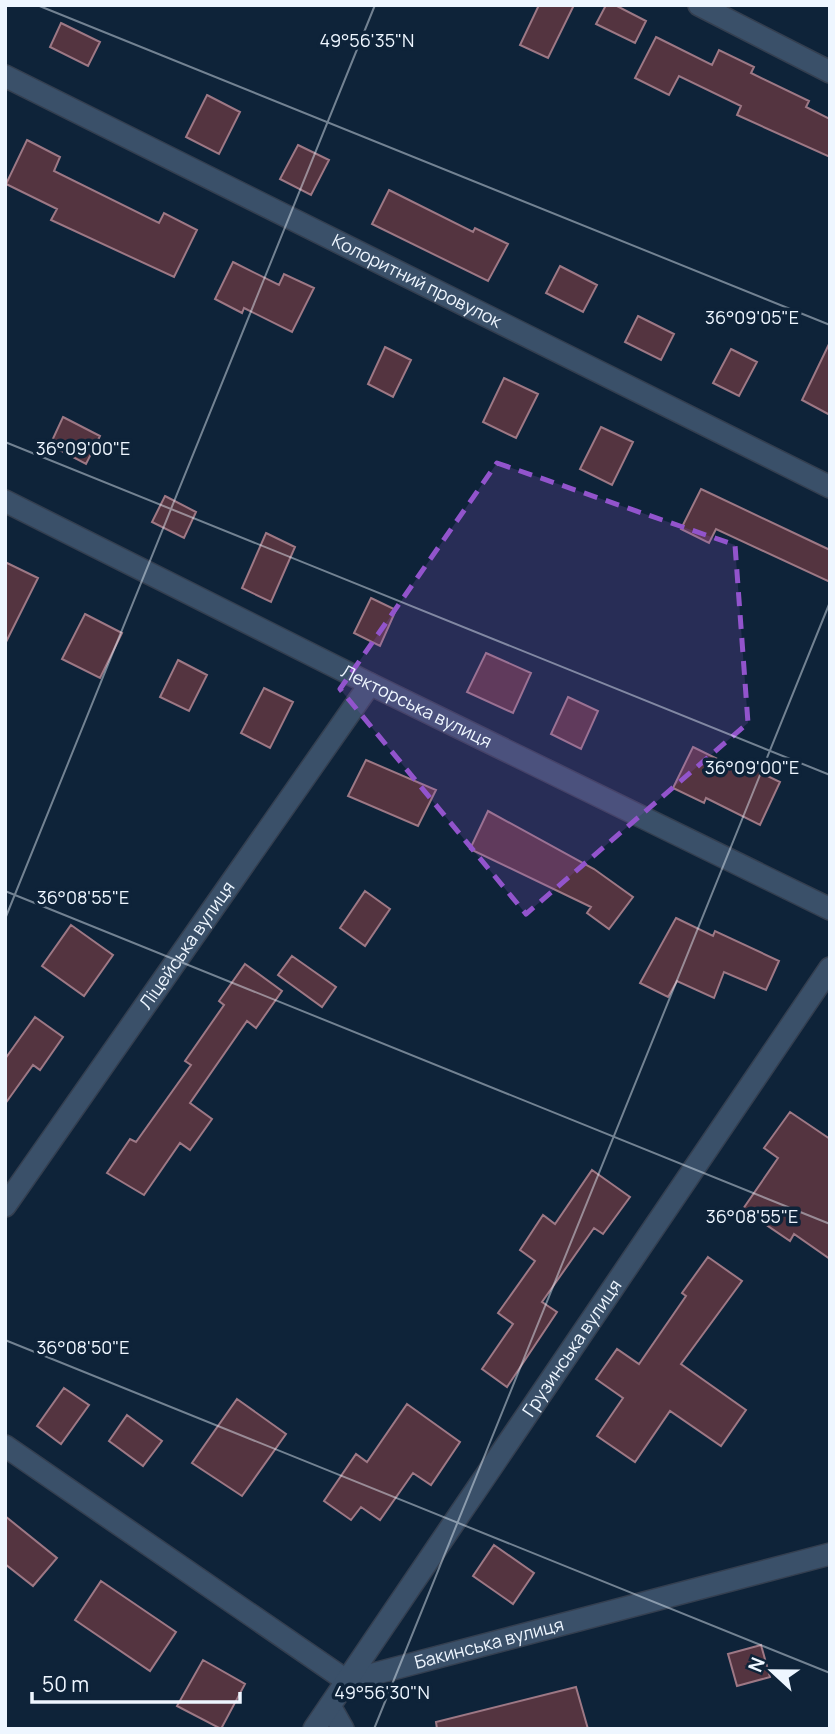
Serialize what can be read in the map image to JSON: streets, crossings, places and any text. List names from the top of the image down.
{
  "streets": {
    "street": [
      "Колоритний провулок",
      "Лекторська вулиця",
      "Ліцейська вулиця",
      "Грузинська вулиця",
      "Бакинська вулиця"
    ]
  },
  "crossings": [
    ["Лекторська вулиця", "Ліцейська вулиця"],
    ["Грузинська вулиця", "Бакинська вулиця"]
  ],
  "scale_bar": "50 m",
  "north": "left",
  "coordinates": [
    "49°56'35\"N",
    "36°09'05\"E",
    "36°09'00\"E",
    "36°08'55\"E",
    "36°08'50\"E",
    "49°56'30\"N"
  ]
}
